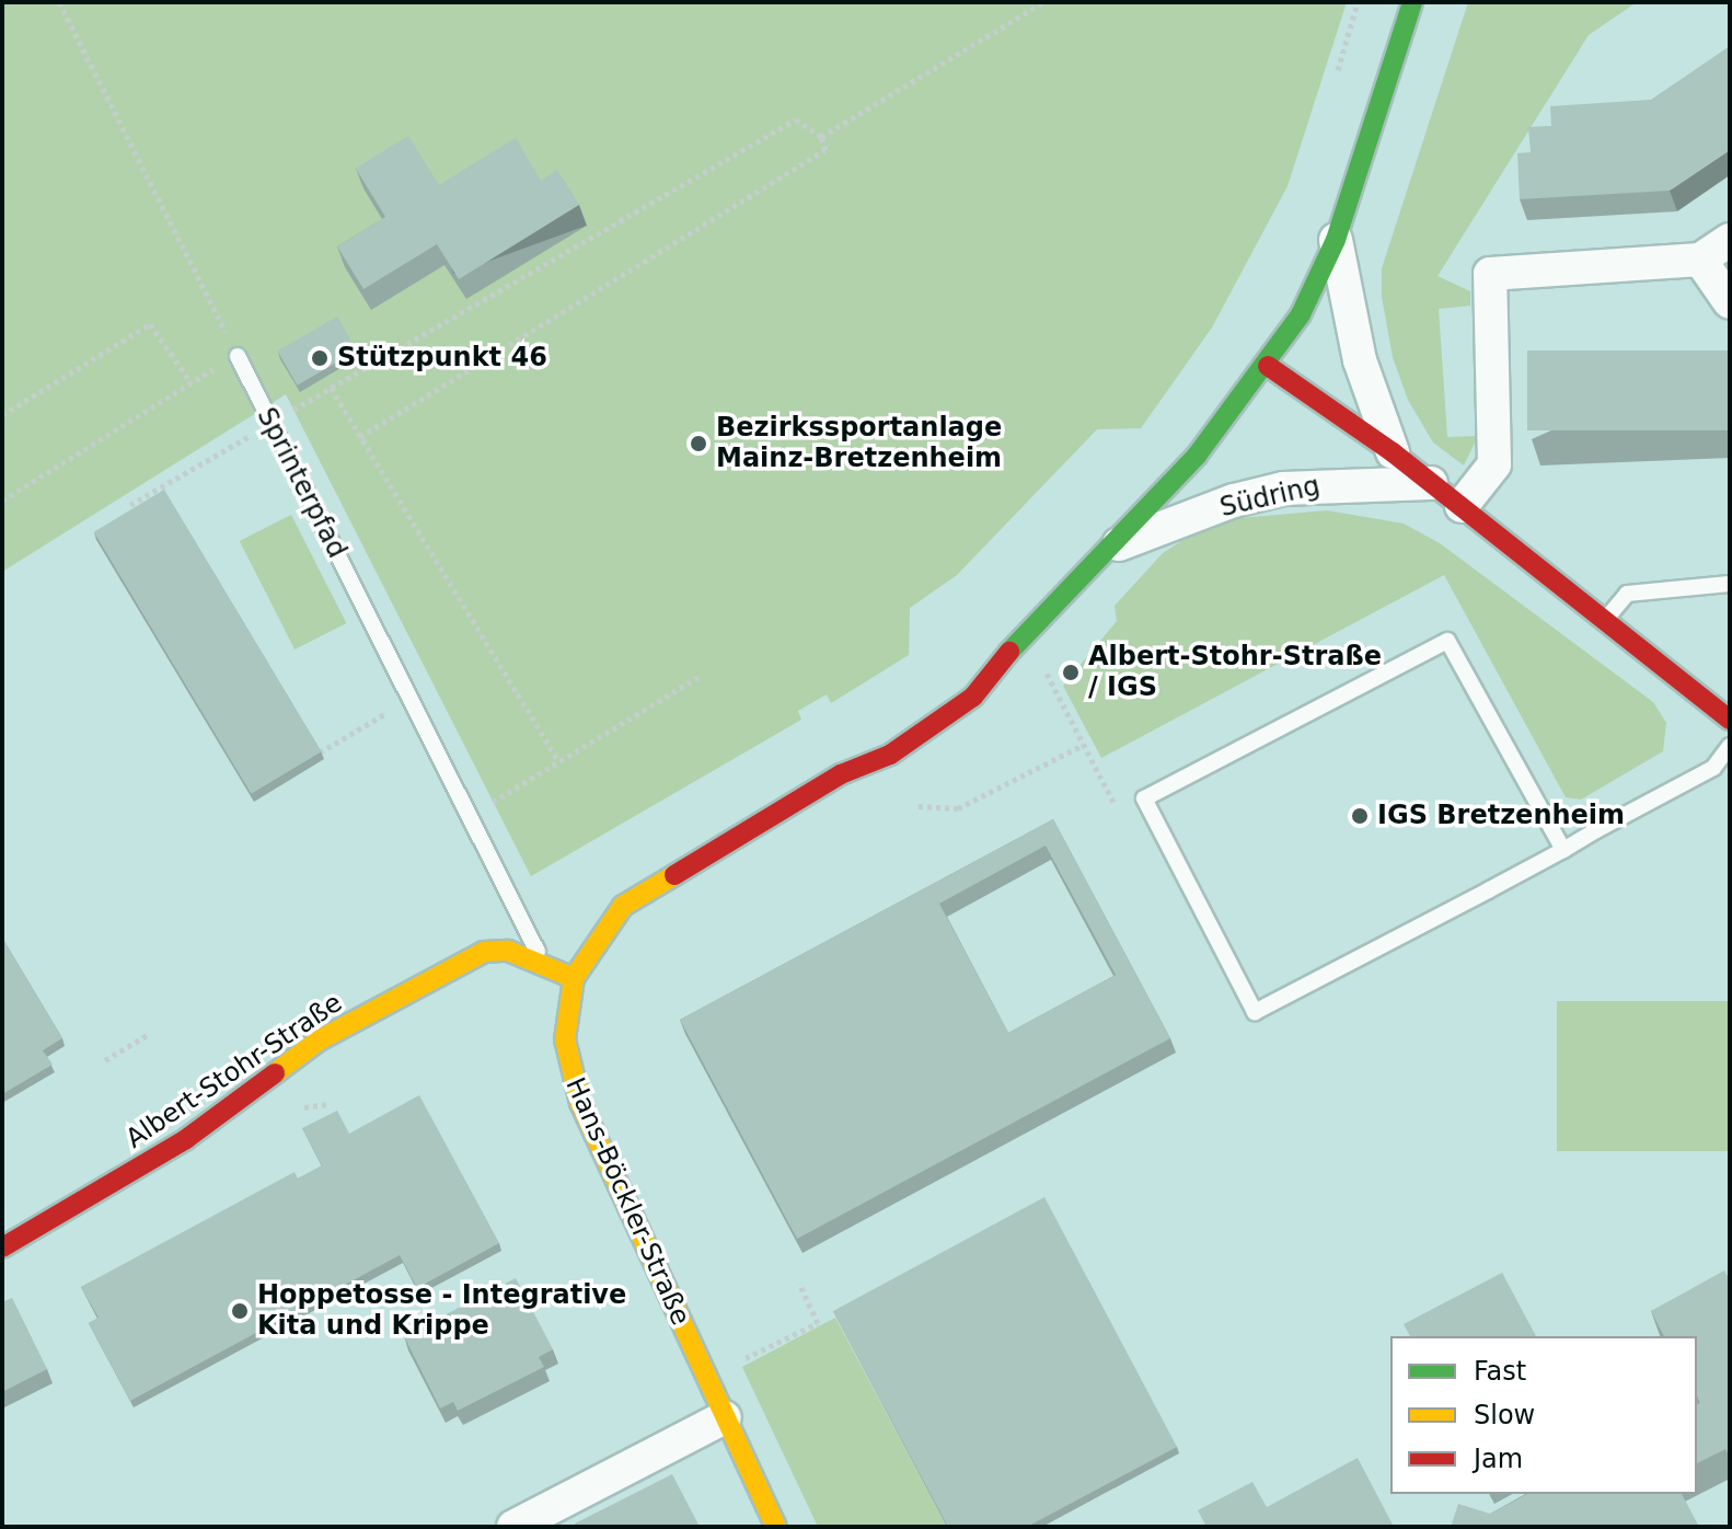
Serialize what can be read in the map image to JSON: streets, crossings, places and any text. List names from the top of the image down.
{
  "streets": {
    "street": ["Südring", "Albert-Stohr-Straße", "Hans-Böckler-Straße"],
    "lane": ["Sprinterpfad"]
  },
  "crossings": [
    ["Sprinterpfad", "Albert-Stohr-Straße"],
    ["Albert-Stohr-Straße", "Hans-Böckler-Straße"]
  ],
  "places": [
    "Stützpunkt 46",
    "Bezirkssportanlage Mainz-Bretzenheim",
    "Albert-Stohr-Straße / IGS",
    "IGS Bretzenheim",
    "Hoppetosse - Integrative Kita und Krippe"
  ],
  "legend": ["Fast", "Slow", "Jam"]
}
